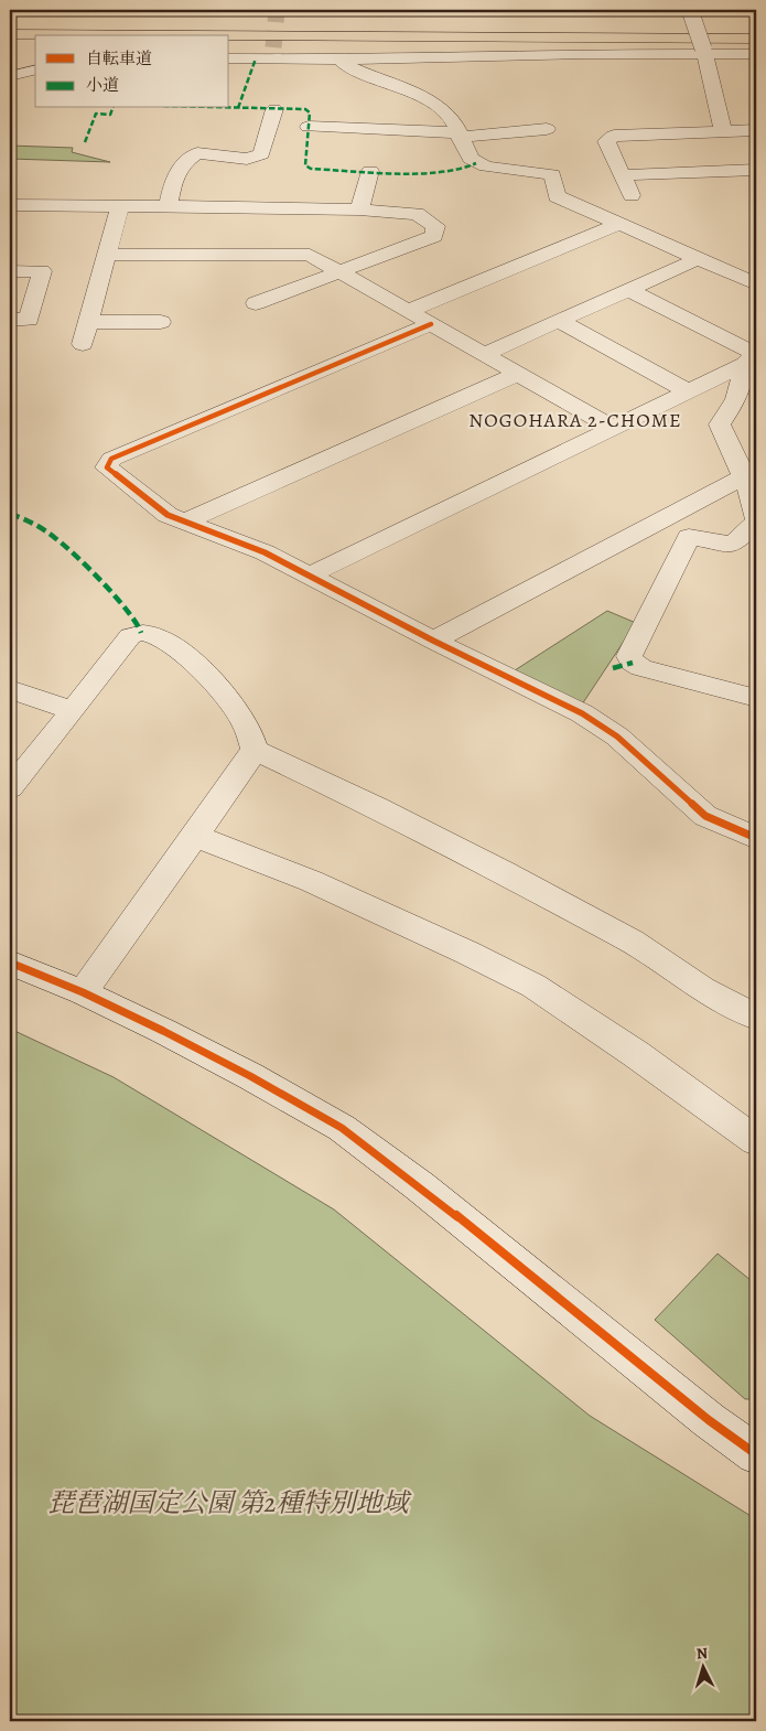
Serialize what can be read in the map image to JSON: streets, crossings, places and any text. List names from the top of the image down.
{
  "districts": ["NOGOHARA 2-CHOME"],
  "parks": ["琵琶湖国定公園 第2種特別地域"],
  "legend": ["自転車道", "小道"],
  "north": "top"
}
